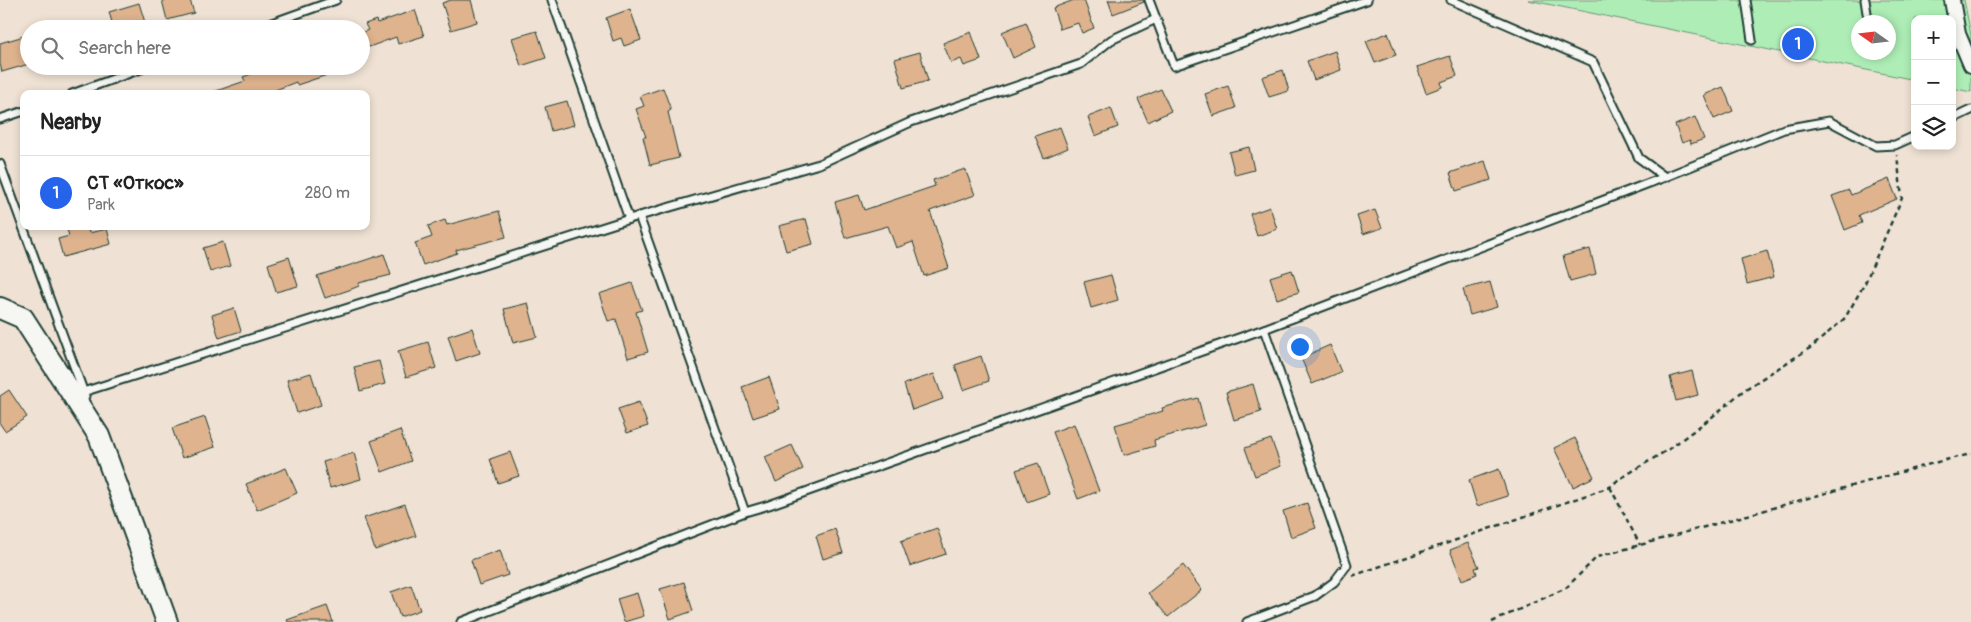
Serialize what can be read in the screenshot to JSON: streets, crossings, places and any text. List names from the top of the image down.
{
  "north": "left",
  "page": {
    "map_buttons": ["+", "−"],
    "search": "Search here",
    "pins": "1",
    "heading": "Nearby",
    "list": [
      {
        "mark": "1",
        "name": "СТ «Откос»",
        "note": "Park",
        "value": "280 m"
      }
    ]
  }
}
